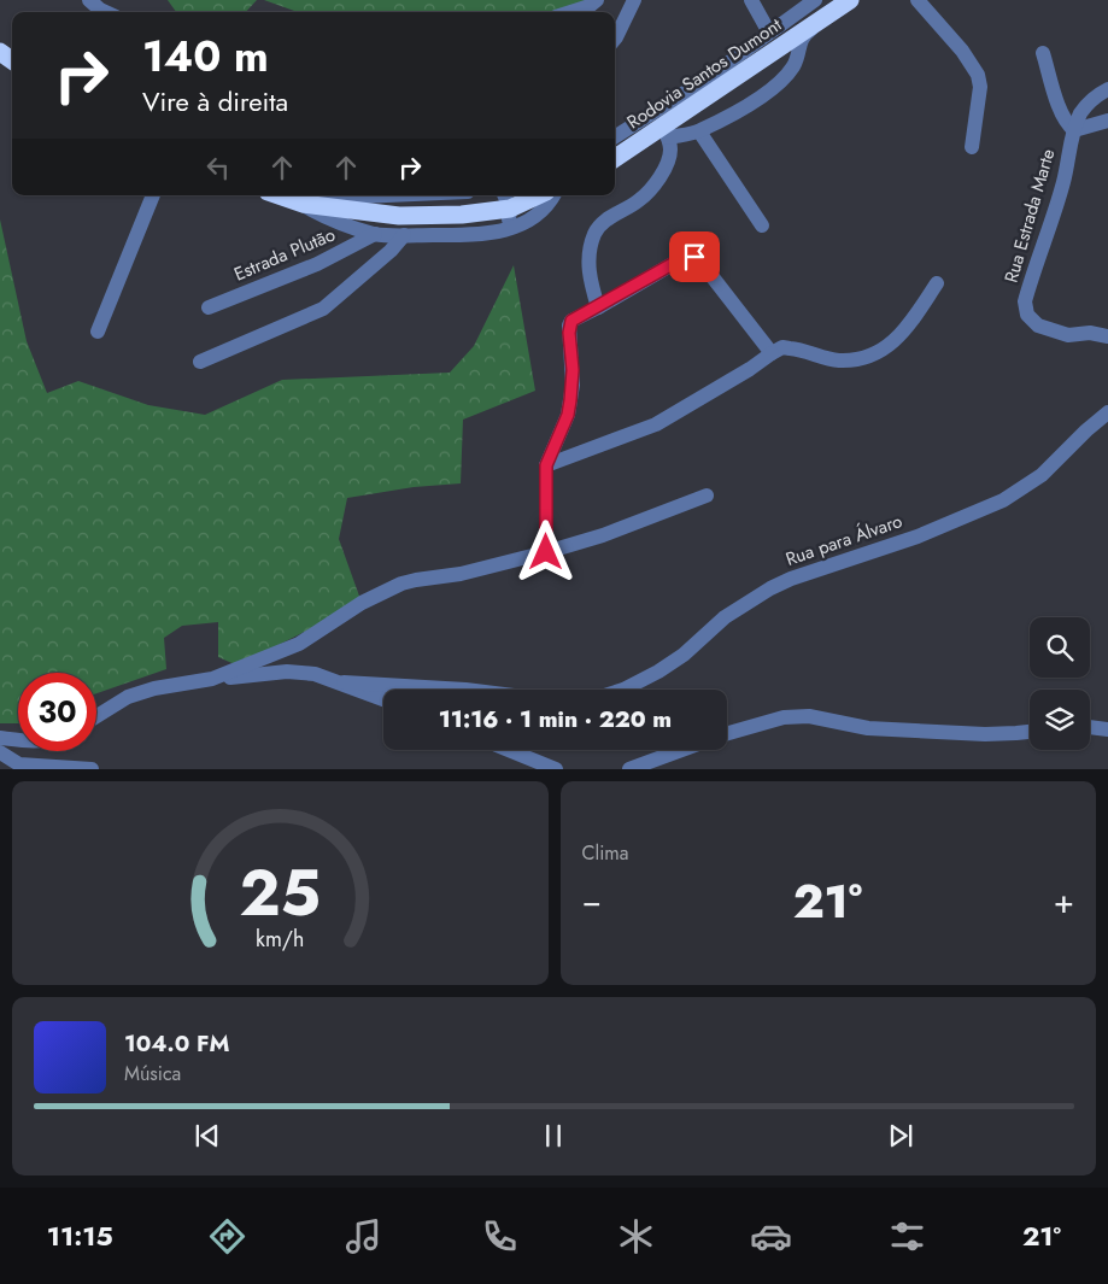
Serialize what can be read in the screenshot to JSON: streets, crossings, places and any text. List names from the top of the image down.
{
  "streets": {
    "highway": ["Rodovia Santos Dumont"],
    "street": ["Rua Estrada Marte", "Estrada Plutão", "Rua para Álvaro"]
  },
  "page": {
    "turn": ["140 m", "Vire à direita"],
    "limit": "30",
    "trip": "11:16 · 1 min · 220 m",
    "tile": "Clima",
    "heat": ["−", "21°", "+"],
    "song": ["104.0 FM", "Música"],
    "tabs": ["11:15", "21°"],
    "gauge": ["25", "km/h"]
  }
}
